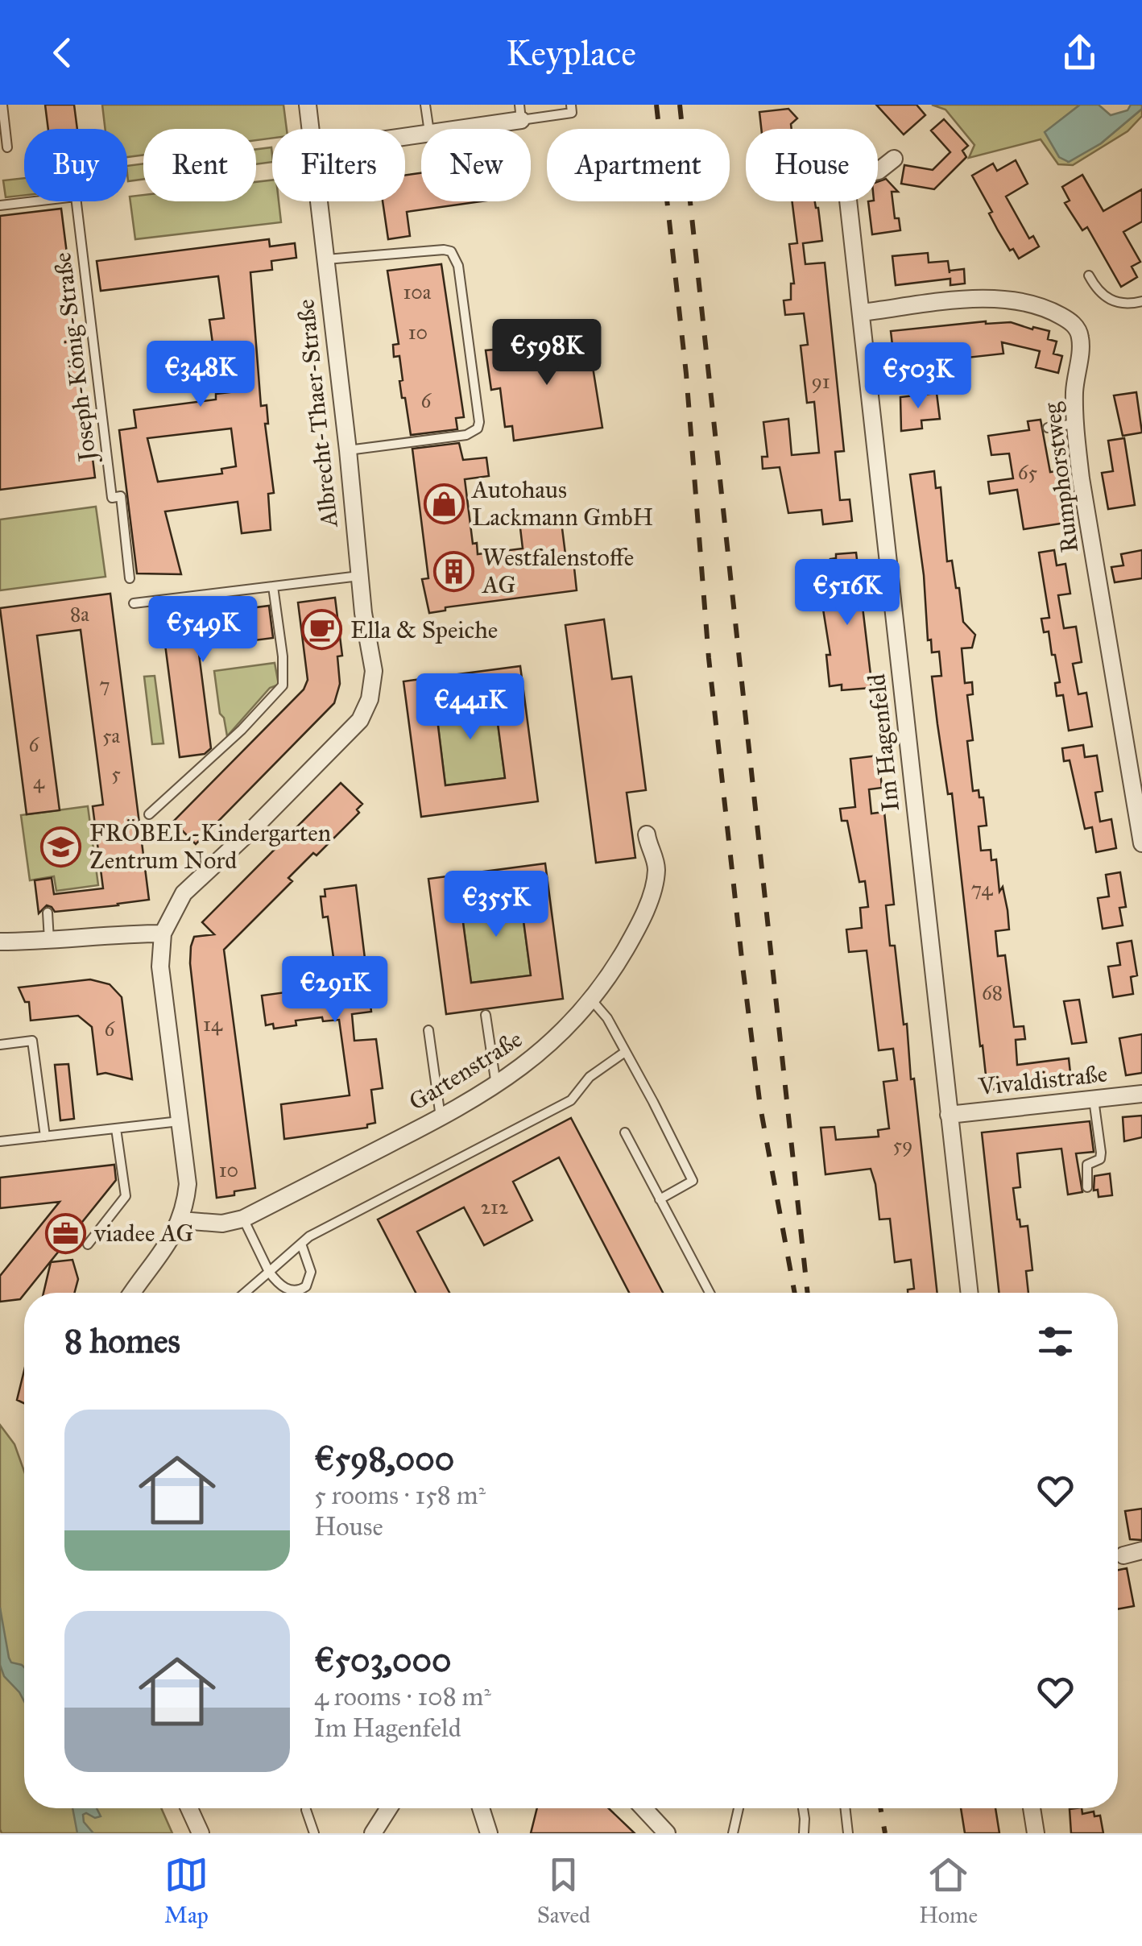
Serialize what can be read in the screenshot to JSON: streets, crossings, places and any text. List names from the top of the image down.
{
  "streets": {
    "street": [
      "Albrecht-Thaer-Straße",
      "Rumphorstweg",
      "Im Hagenfeld",
      "Gartenstraße",
      "Vivaldistraße"
    ],
    "lane": ["Joseph-König-Straße"]
  },
  "crossings": [
    ["Rumphorstweg", "Im Hagenfeld"],
    ["Im Hagenfeld", "Vivaldistraße"]
  ],
  "places": {
    "shop": ["Autohaus Lackmann GmbH"],
    "building": ["Westfalenstoffe AG"],
    "cafe": ["Ella & Speiche"],
    "school or university": ["FRÖBEL-Kindergarten Zentrum Nord"],
    "office": ["viadee AG"]
  },
  "house_numbers": [
    "10a",
    "10",
    "91",
    "6",
    "65",
    "8a",
    "7",
    "5a",
    "6",
    "5",
    "4",
    "74",
    "68",
    "14",
    "6",
    "59",
    "10",
    "212"
  ],
  "page": {
    "header": "Keyplace",
    "chip": [
      "Buy",
      "Rent",
      "Filters",
      "New",
      "Apartment",
      "House"
    ],
    "price": [
      "€598K",
      "€348K",
      "€503K",
      "€516K",
      "€549K",
      "€441K",
      "€355K",
      "€291K"
    ],
    "heading": "8 homes",
    "list": [
      {
        "name": "€598,000",
        "note": "5 rooms · 158 m² · House"
      },
      {
        "name": "€503,000",
        "note": "4 rooms · 108 m² · Im Hagenfeld"
      }
    ],
    "tabs": ["Map", "Saved", "Home"]
  }
}
